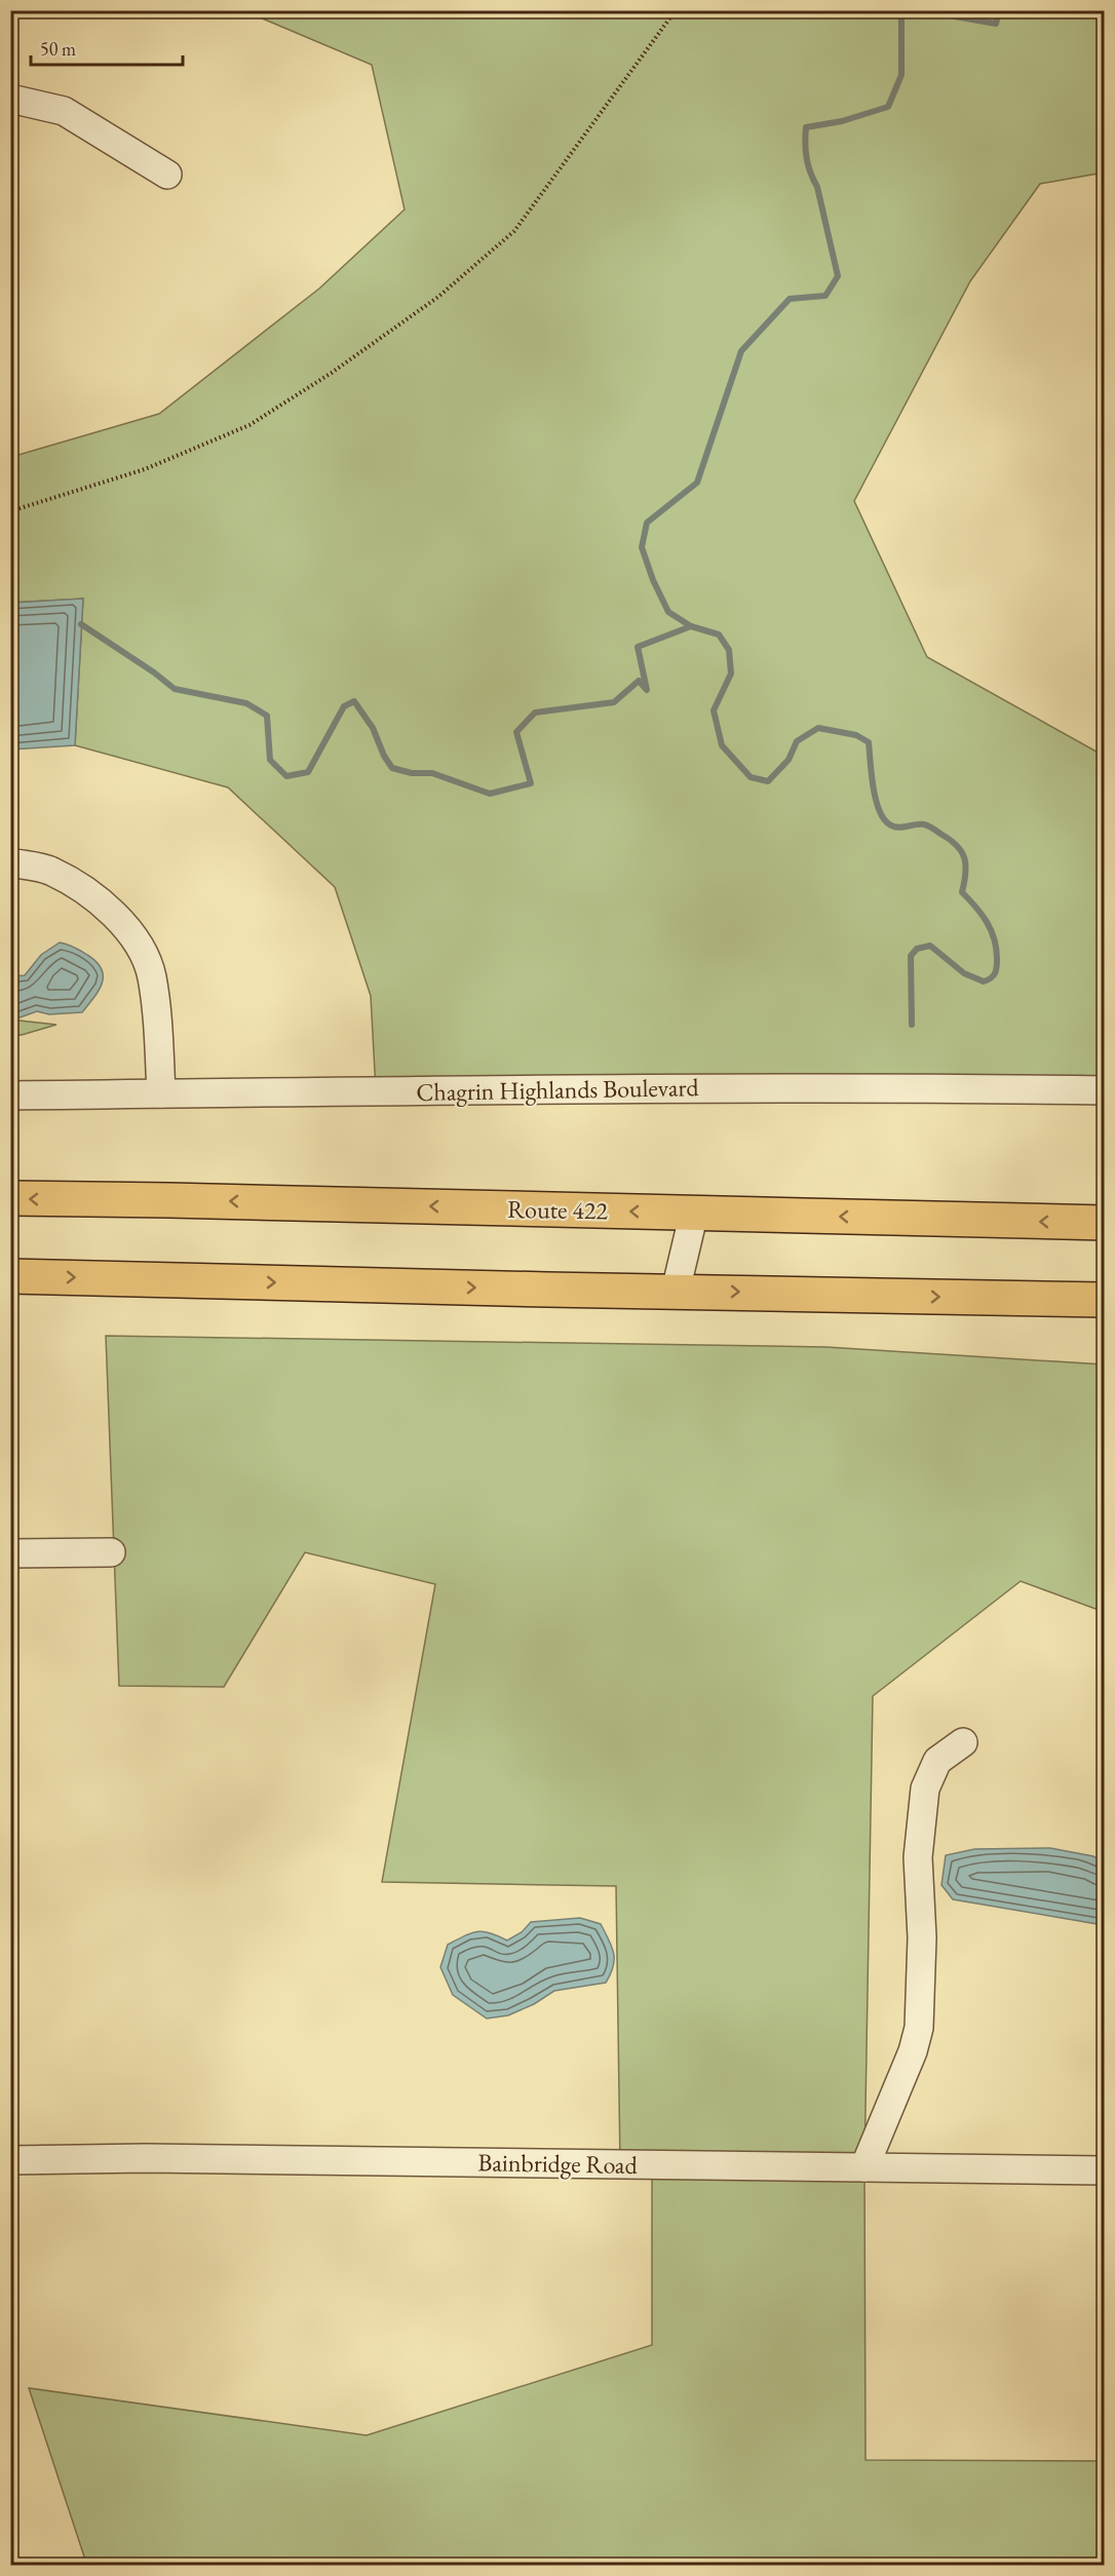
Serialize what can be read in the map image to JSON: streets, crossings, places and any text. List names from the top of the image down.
{
  "streets": {
    "highway": ["Route 422"],
    "street": ["Chagrin Highlands Boulevard", "Bainbridge Road"]
  },
  "scale_bar": "50 m"
}
